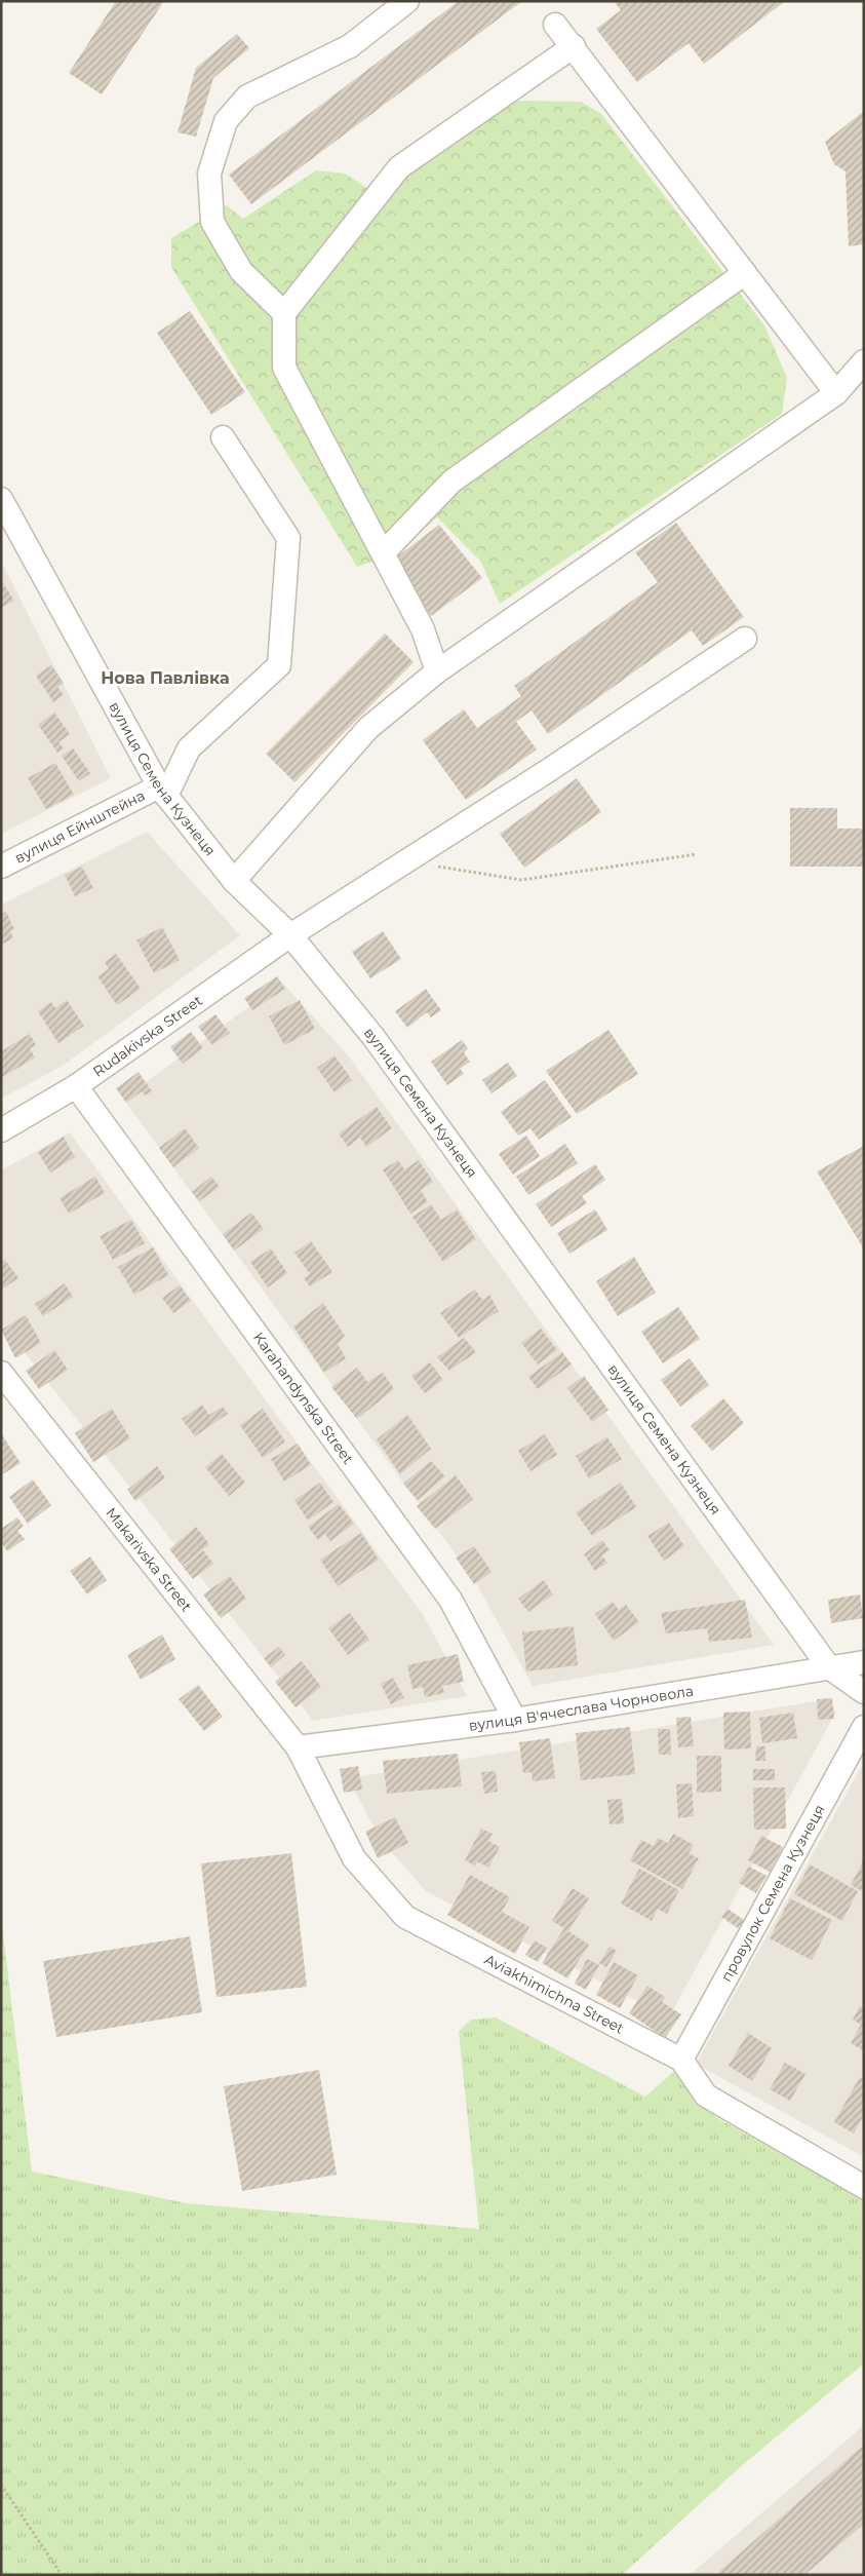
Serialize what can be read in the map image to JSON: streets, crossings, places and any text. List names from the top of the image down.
{
  "streets": {
    "street": [
      "вулиця Семена Кузнеця",
      "вулиця Ейнштейна",
      "Rudakivska Street",
      "Karahandynska Street",
      "Makarivska Street",
      "вулиця В'ячеслава Чорновола",
      "провулок Семена Кузнеця",
      "Aviakhimichna Street"
    ]
  },
  "crossings": [
    ["вулиця Семена Кузнеця", "вулиця Ейнштейна"],
    ["вулиця Семена Кузнеця", "Rudakivska Street"],
    ["вулиця Семена Кузнеця", "вулиця В'ячеслава Чорновола"],
    ["Rudakivska Street", "Karahandynska Street"],
    ["Karahandynska Street", "вулиця В'ячеслава Чорновола"],
    ["Makarivska Street", "вулиця В'ячеслава Чорновола"],
    ["Makarivska Street", "Aviakhimichna Street"],
    ["вулиця В'ячеслава Чорновола", "Aviakhimichna Street"],
    ["провулок Семена Кузнеця", "Aviakhimichna Street"]
  ],
  "districts": ["Нова Павлівка"]
}
